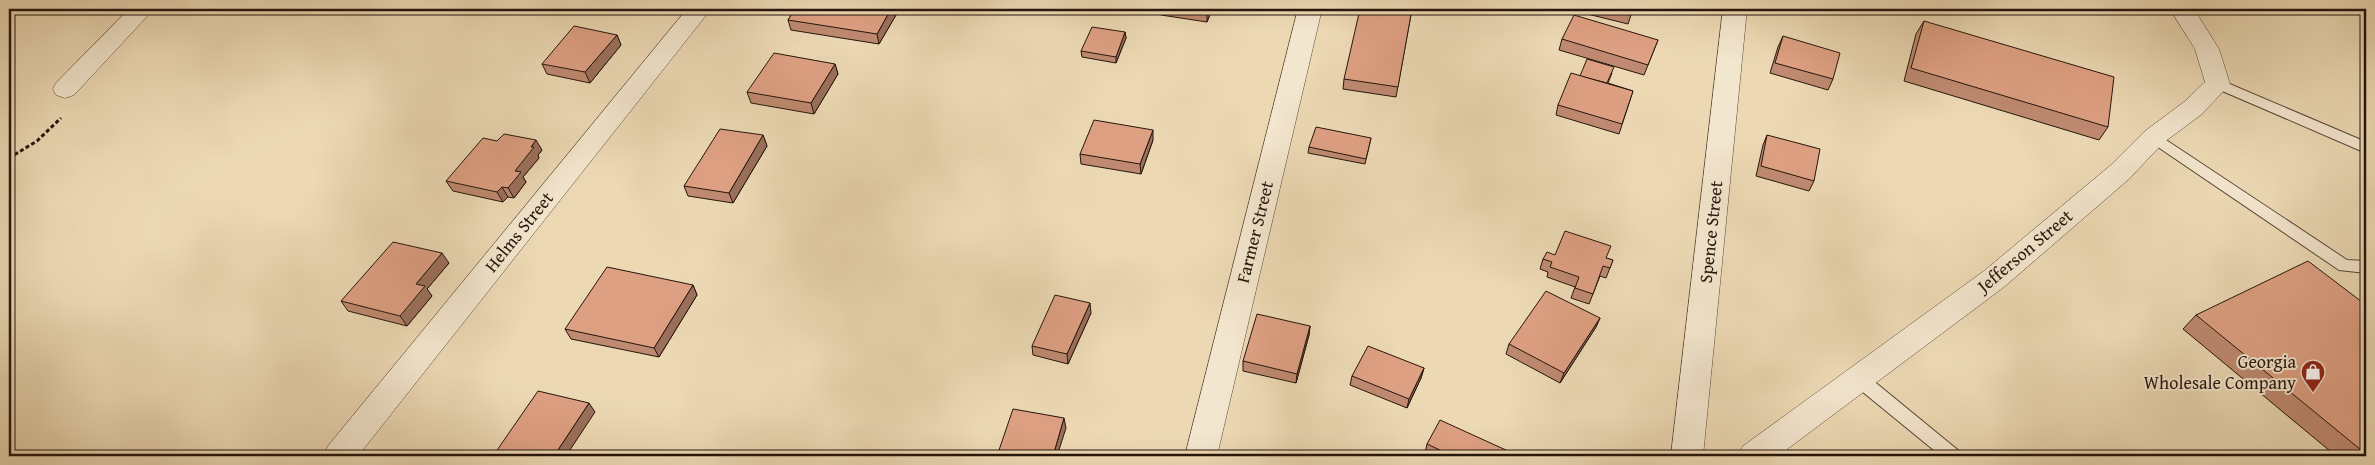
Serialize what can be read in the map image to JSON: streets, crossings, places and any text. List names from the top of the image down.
{
  "streets": {
    "street": [
      "Helms Street",
      "Farmer Street",
      "Spence Street",
      "Jefferson Street"
    ]
  },
  "places": {
    "shop": ["Georgia Wholesale Company"]
  }
}
